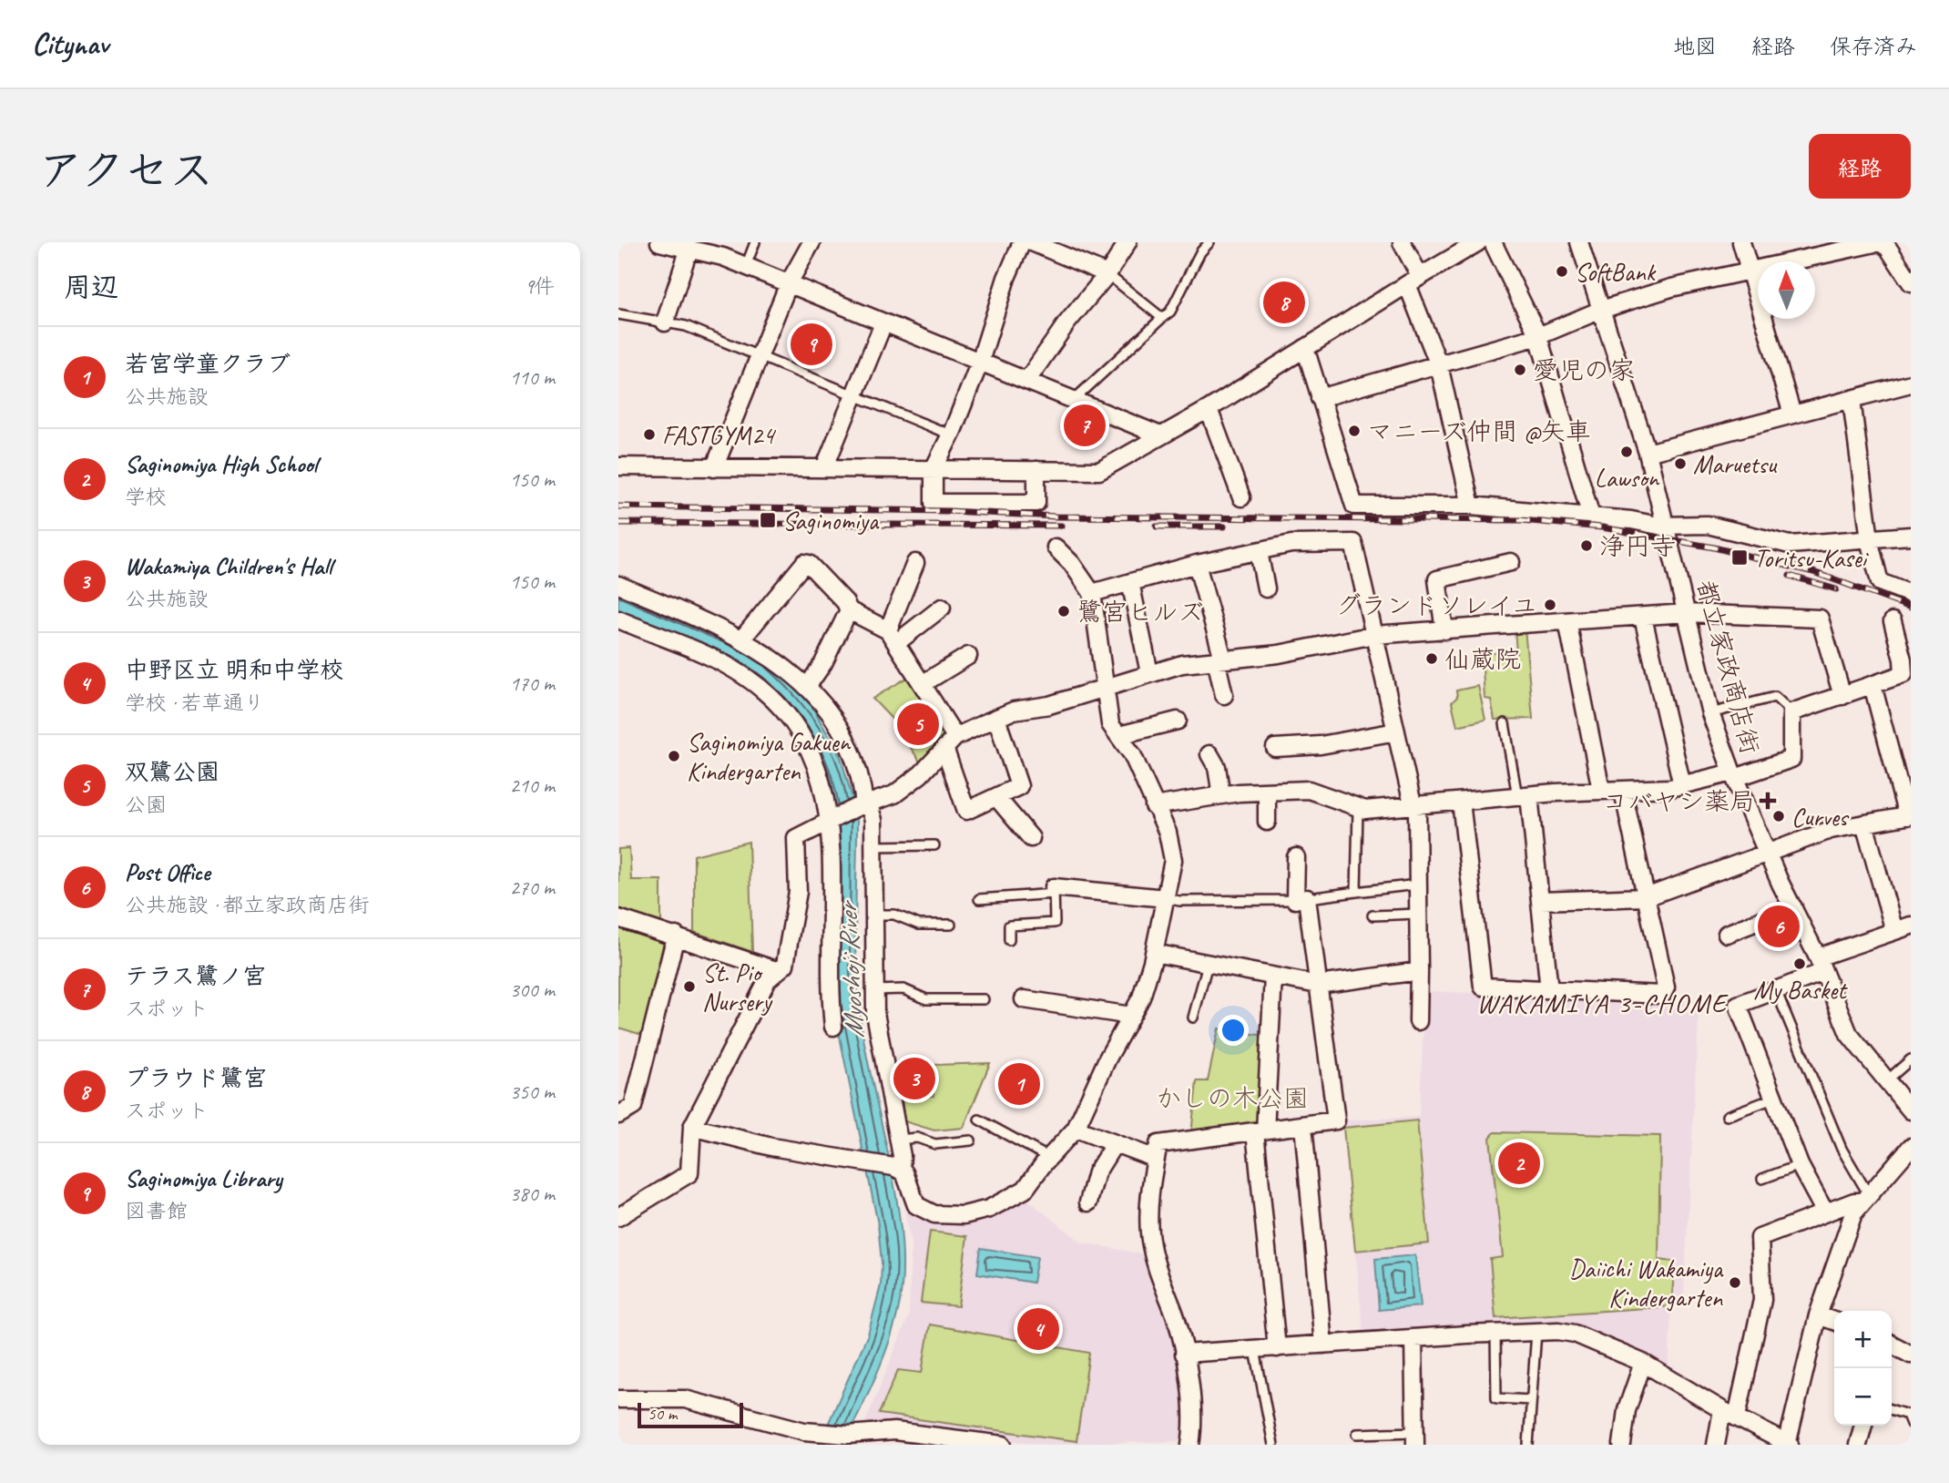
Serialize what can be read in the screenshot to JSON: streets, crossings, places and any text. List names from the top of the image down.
{
  "streets": {
    "street": ["都立家政商店街"]
  },
  "districts": ["WAKAMIYA 3-CHOME"],
  "water": ["Myoshoji River"],
  "parks": ["かしの木公園"],
  "places": {
    "other": [
      "SoftBank",
      "愛児の家",
      "マニーズ仲間 @矢車",
      "FASTGYM24",
      "Lawson",
      "Maruetsu",
      "浄円寺",
      "グランドソレイユ",
      "鷺宮ヒルズ",
      "仙蔵院",
      "Saginomiya Gakuen Kindergarten",
      "Curves",
      "My Basket",
      "St. Pio Nursery",
      "Daiichi Wakamiya Kindergarten"
    ],
    "transit": ["Saginomiya", "Toritsu-Kasei"],
    "health": ["コバヤシ薬局"]
  },
  "scale_bar": "50 m",
  "north": "top",
  "page": {
    "header": "Citynav",
    "nav": ["地図", "経路", "保存済み"],
    "title": "アクセス",
    "buttons": "経路",
    "heading": ["周辺", "9件"],
    "pins": [
      "8",
      "9",
      "7",
      "5",
      "6",
      "3",
      "1",
      "2",
      "4"
    ],
    "list": [
      {
        "mark": "1",
        "name": "若宮学童クラブ",
        "note": "公共施設",
        "value": "110 m"
      },
      {
        "mark": "2",
        "name": "Saginomiya High School",
        "note": "学校",
        "value": "150 m"
      },
      {
        "mark": "3",
        "name": "Wakamiya Children's Hall",
        "note": "公共施設",
        "value": "150 m"
      },
      {
        "mark": "4",
        "name": "中野区立 明和中学校",
        "note": "学校 · 若草通り",
        "value": "170 m"
      },
      {
        "mark": "5",
        "name": "双鷺公園",
        "note": "公園",
        "value": "210 m"
      },
      {
        "mark": "6",
        "name": "Post Office",
        "note": "公共施設 · 都立家政商店街",
        "value": "270 m"
      },
      {
        "mark": "7",
        "name": "テラス鷺ノ宮",
        "note": "スポット",
        "value": "300 m"
      },
      {
        "mark": "8",
        "name": "プラウド鷺宮",
        "note": "スポット",
        "value": "350 m"
      },
      {
        "mark": "9",
        "name": "Saginomiya Library",
        "note": "図書館",
        "value": "380 m"
      }
    ],
    "map_buttons": ["+", "−"],
    "scale": "50 m"
  }
}
